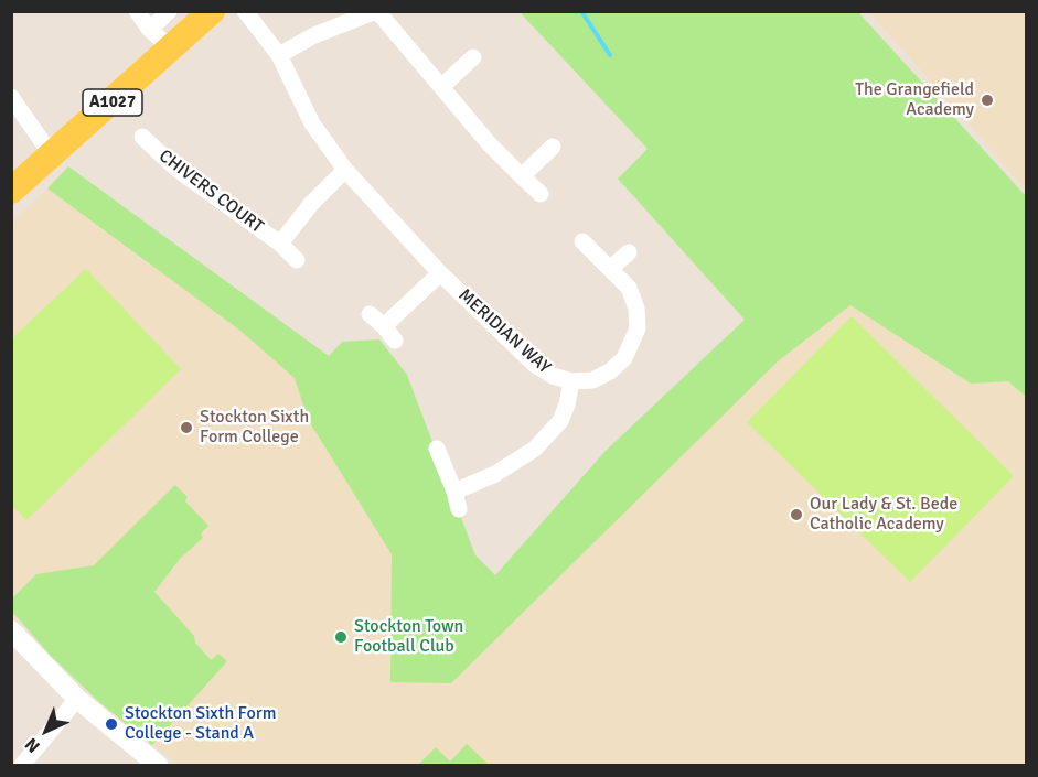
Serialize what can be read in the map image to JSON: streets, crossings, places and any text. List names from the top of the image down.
{
  "streets": {
    "main road": ["A1027"],
    "street": ["CHIVERS COURT", "MERIDIAN WAY"]
  },
  "crossings": [
    ["CHIVERS COURT", "MERIDIAN WAY"]
  ],
  "places": [
    "The Grangefield Academy",
    "Stockton Sixth Form College",
    "Our Lady & St. Bede Catholic Academy",
    "Stockton Town Football Club",
    "Stockton Sixth Form College - Stand A"
  ],
  "north": "bottom left"
}
